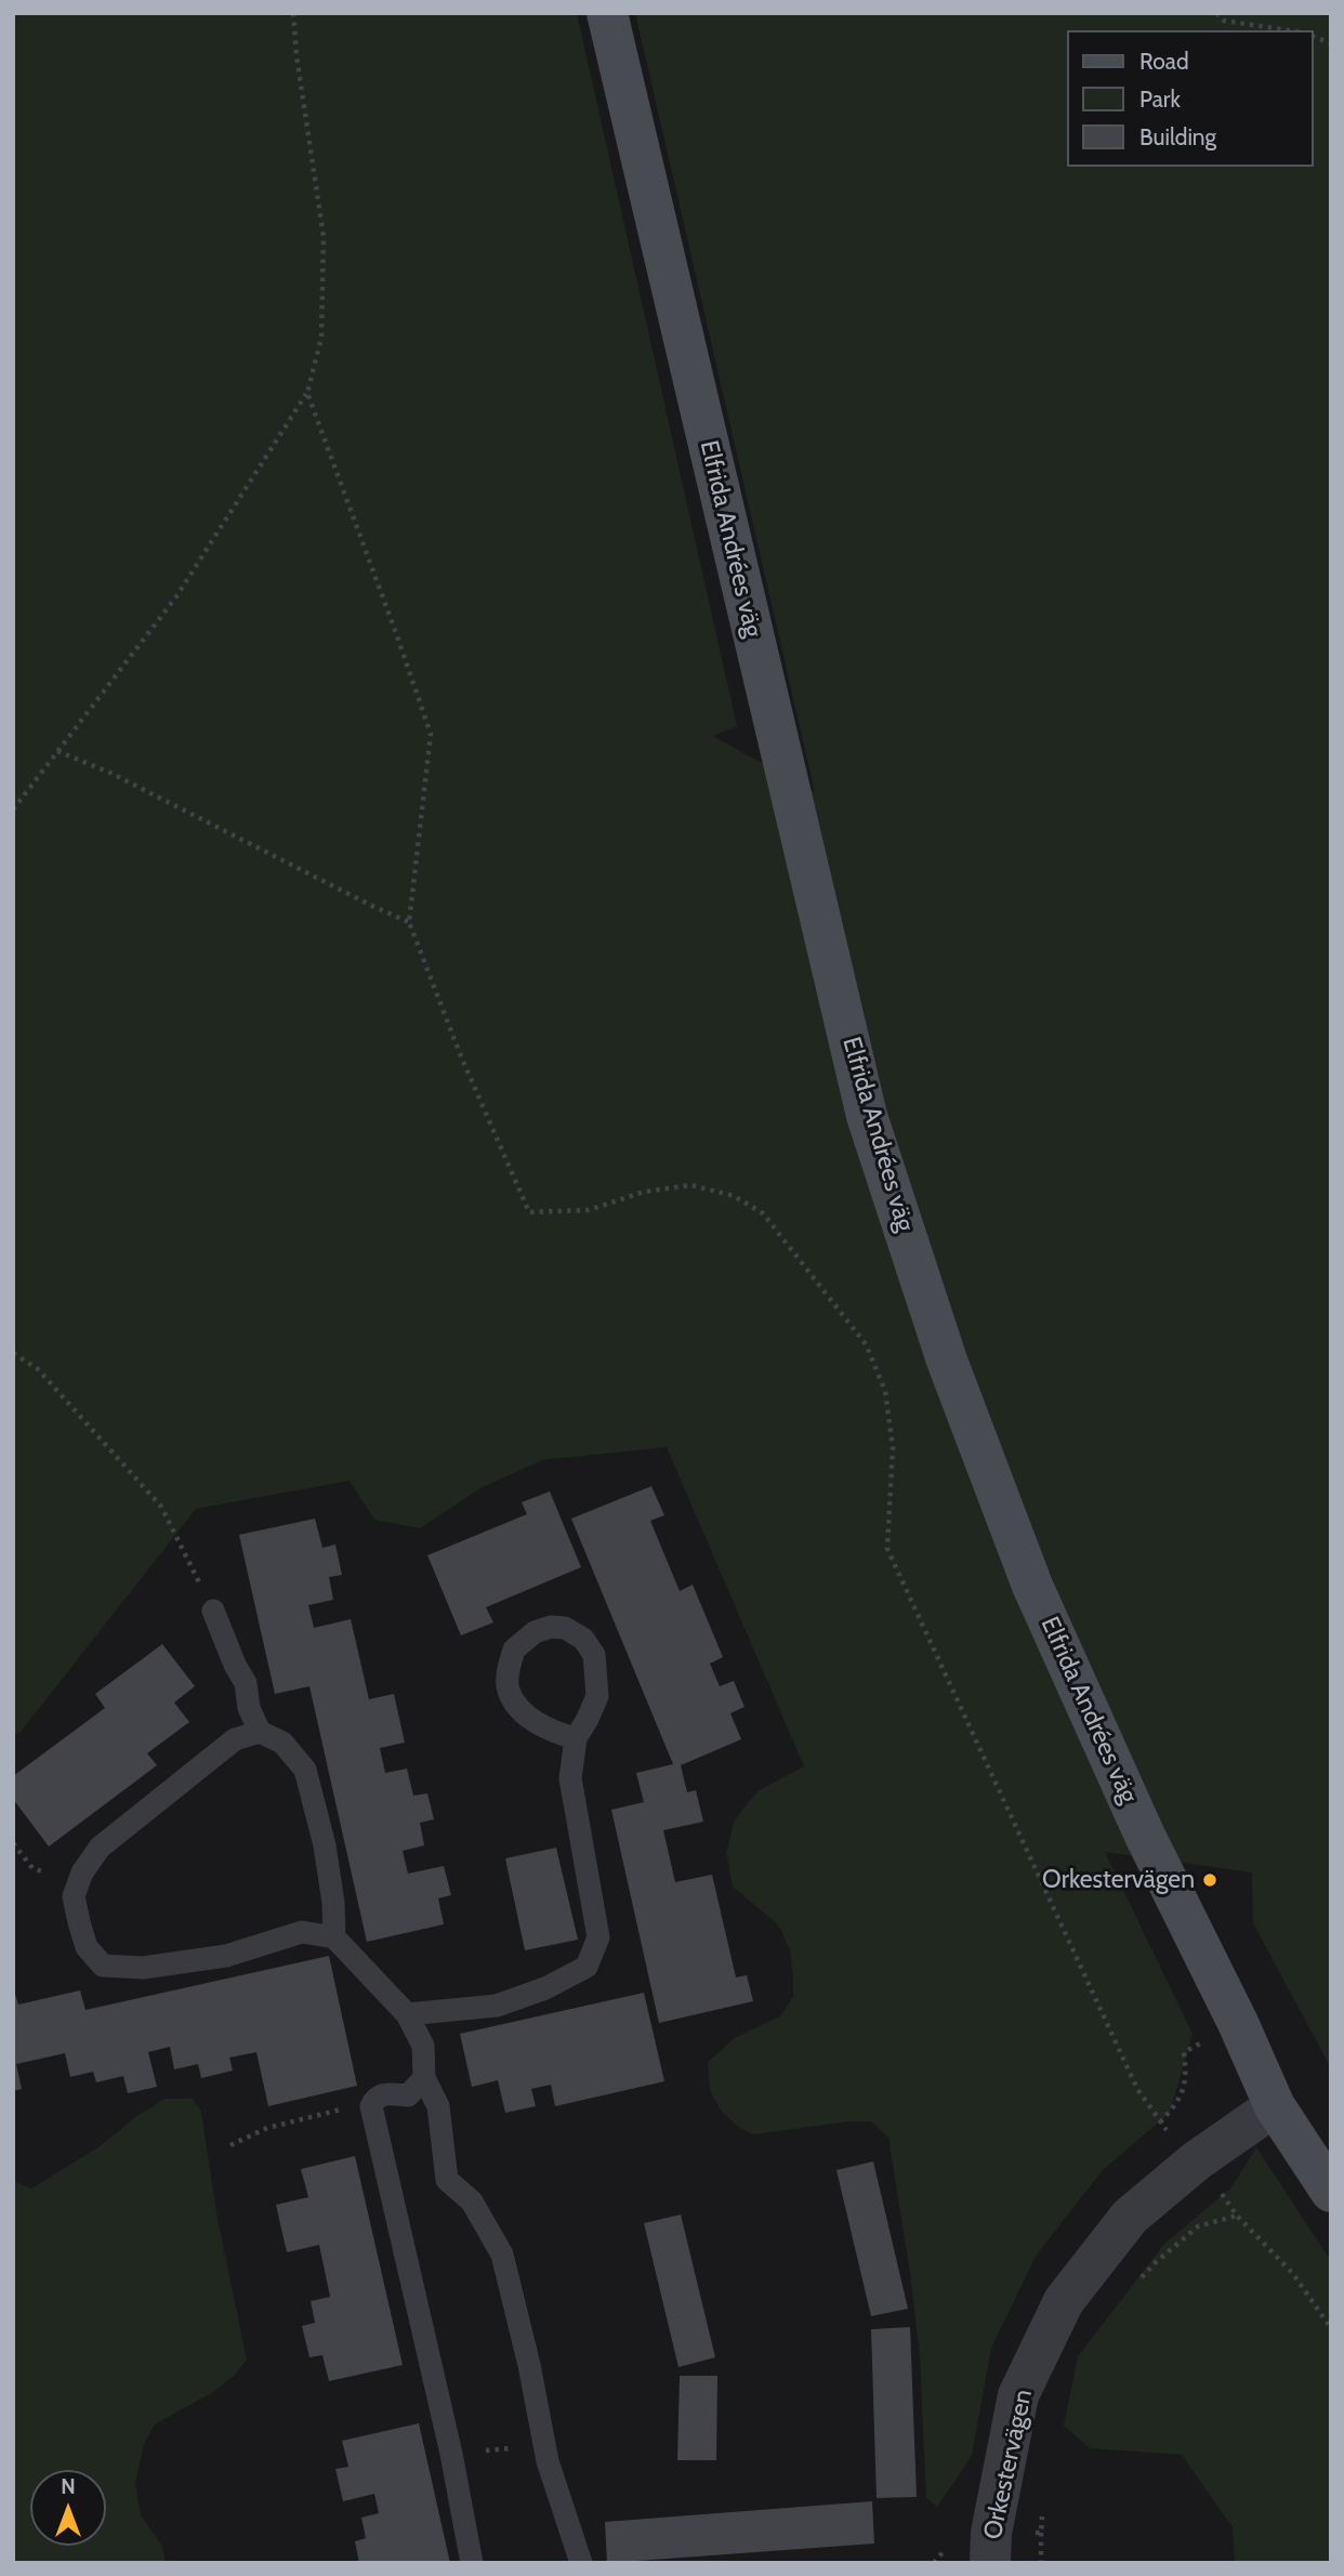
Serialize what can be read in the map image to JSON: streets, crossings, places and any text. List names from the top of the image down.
{
  "streets": {
    "street": ["Elfrida Andrées väg", "Orkestervägen"]
  },
  "crossings": [
    ["Elfrida Andrées väg", "Orkestervägen"]
  ],
  "places": ["Orkestervägen"],
  "legend": ["Road", "Park", "Building"],
  "north": "top"
}
